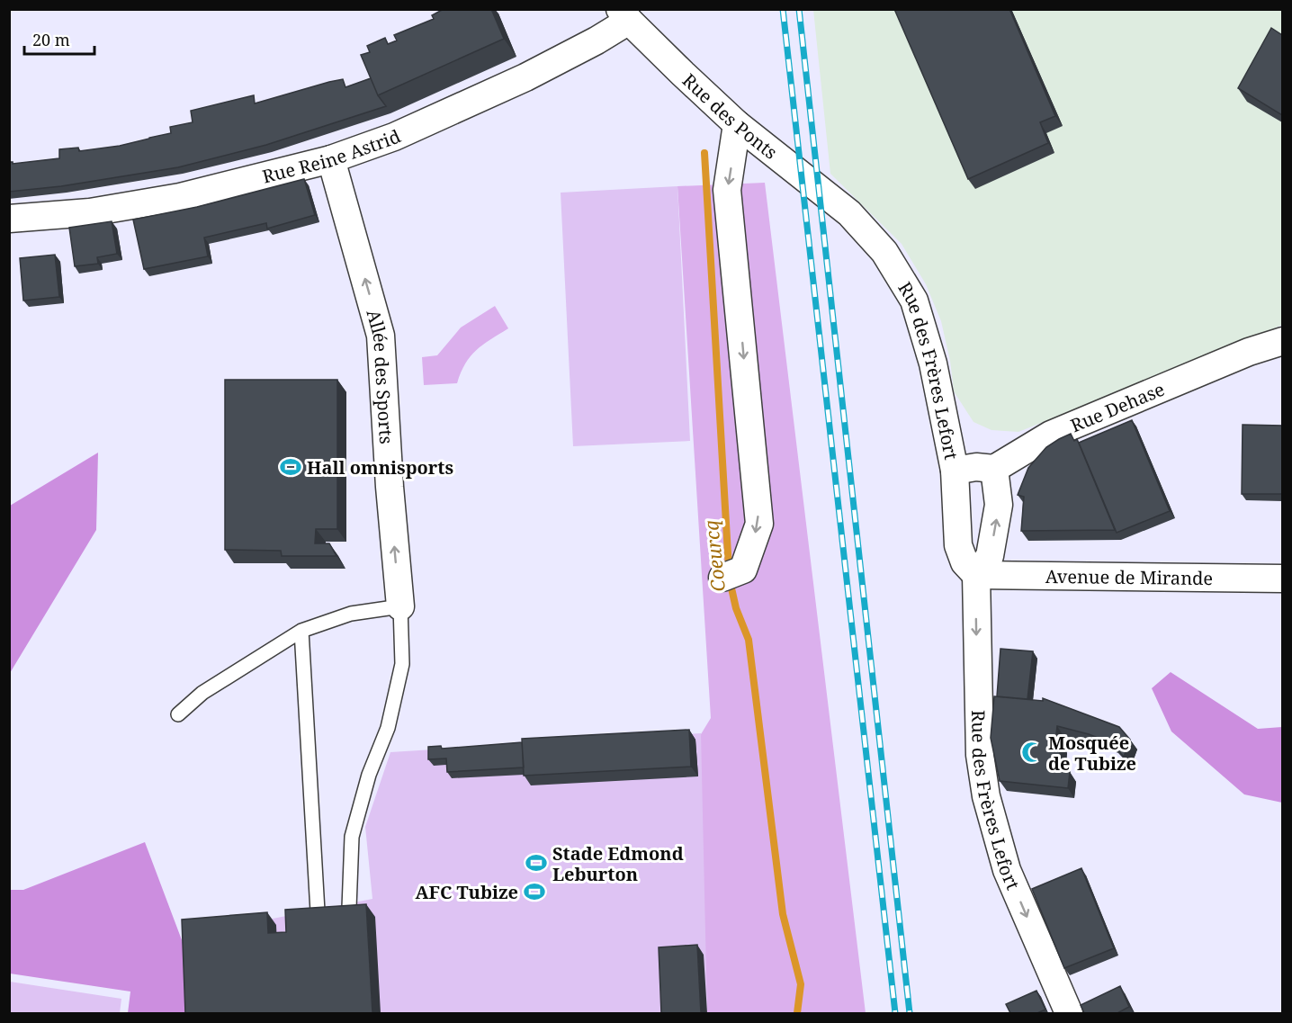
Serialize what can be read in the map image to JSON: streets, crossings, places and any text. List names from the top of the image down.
{
  "streets": {
    "street": [
      "Rue des Ponts",
      "Rue Reine Astrid",
      "Rue des Frères Lefort",
      "Allée des Sports",
      "Rue Dehase",
      "Avenue de Mirande"
    ]
  },
  "crossings": [
    ["Rue des Ponts", "Rue Reine Astrid"],
    ["Rue des Ponts", "Rue des Frères Lefort"],
    ["Rue Reine Astrid", "Allée des Sports"],
    ["Rue des Frères Lefort", "Avenue de Mirande"]
  ],
  "one_way": ["Rue des Frères Lefort", "Allée des Sports"],
  "water": ["Coeurcq"],
  "places": {
    "sports": ["Hall omnisports", "Stade Edmond Leburton", "AFC Tubize"],
    "mosque": ["Mosquée de Tubize"]
  },
  "scale_bar": "20 m"
}
